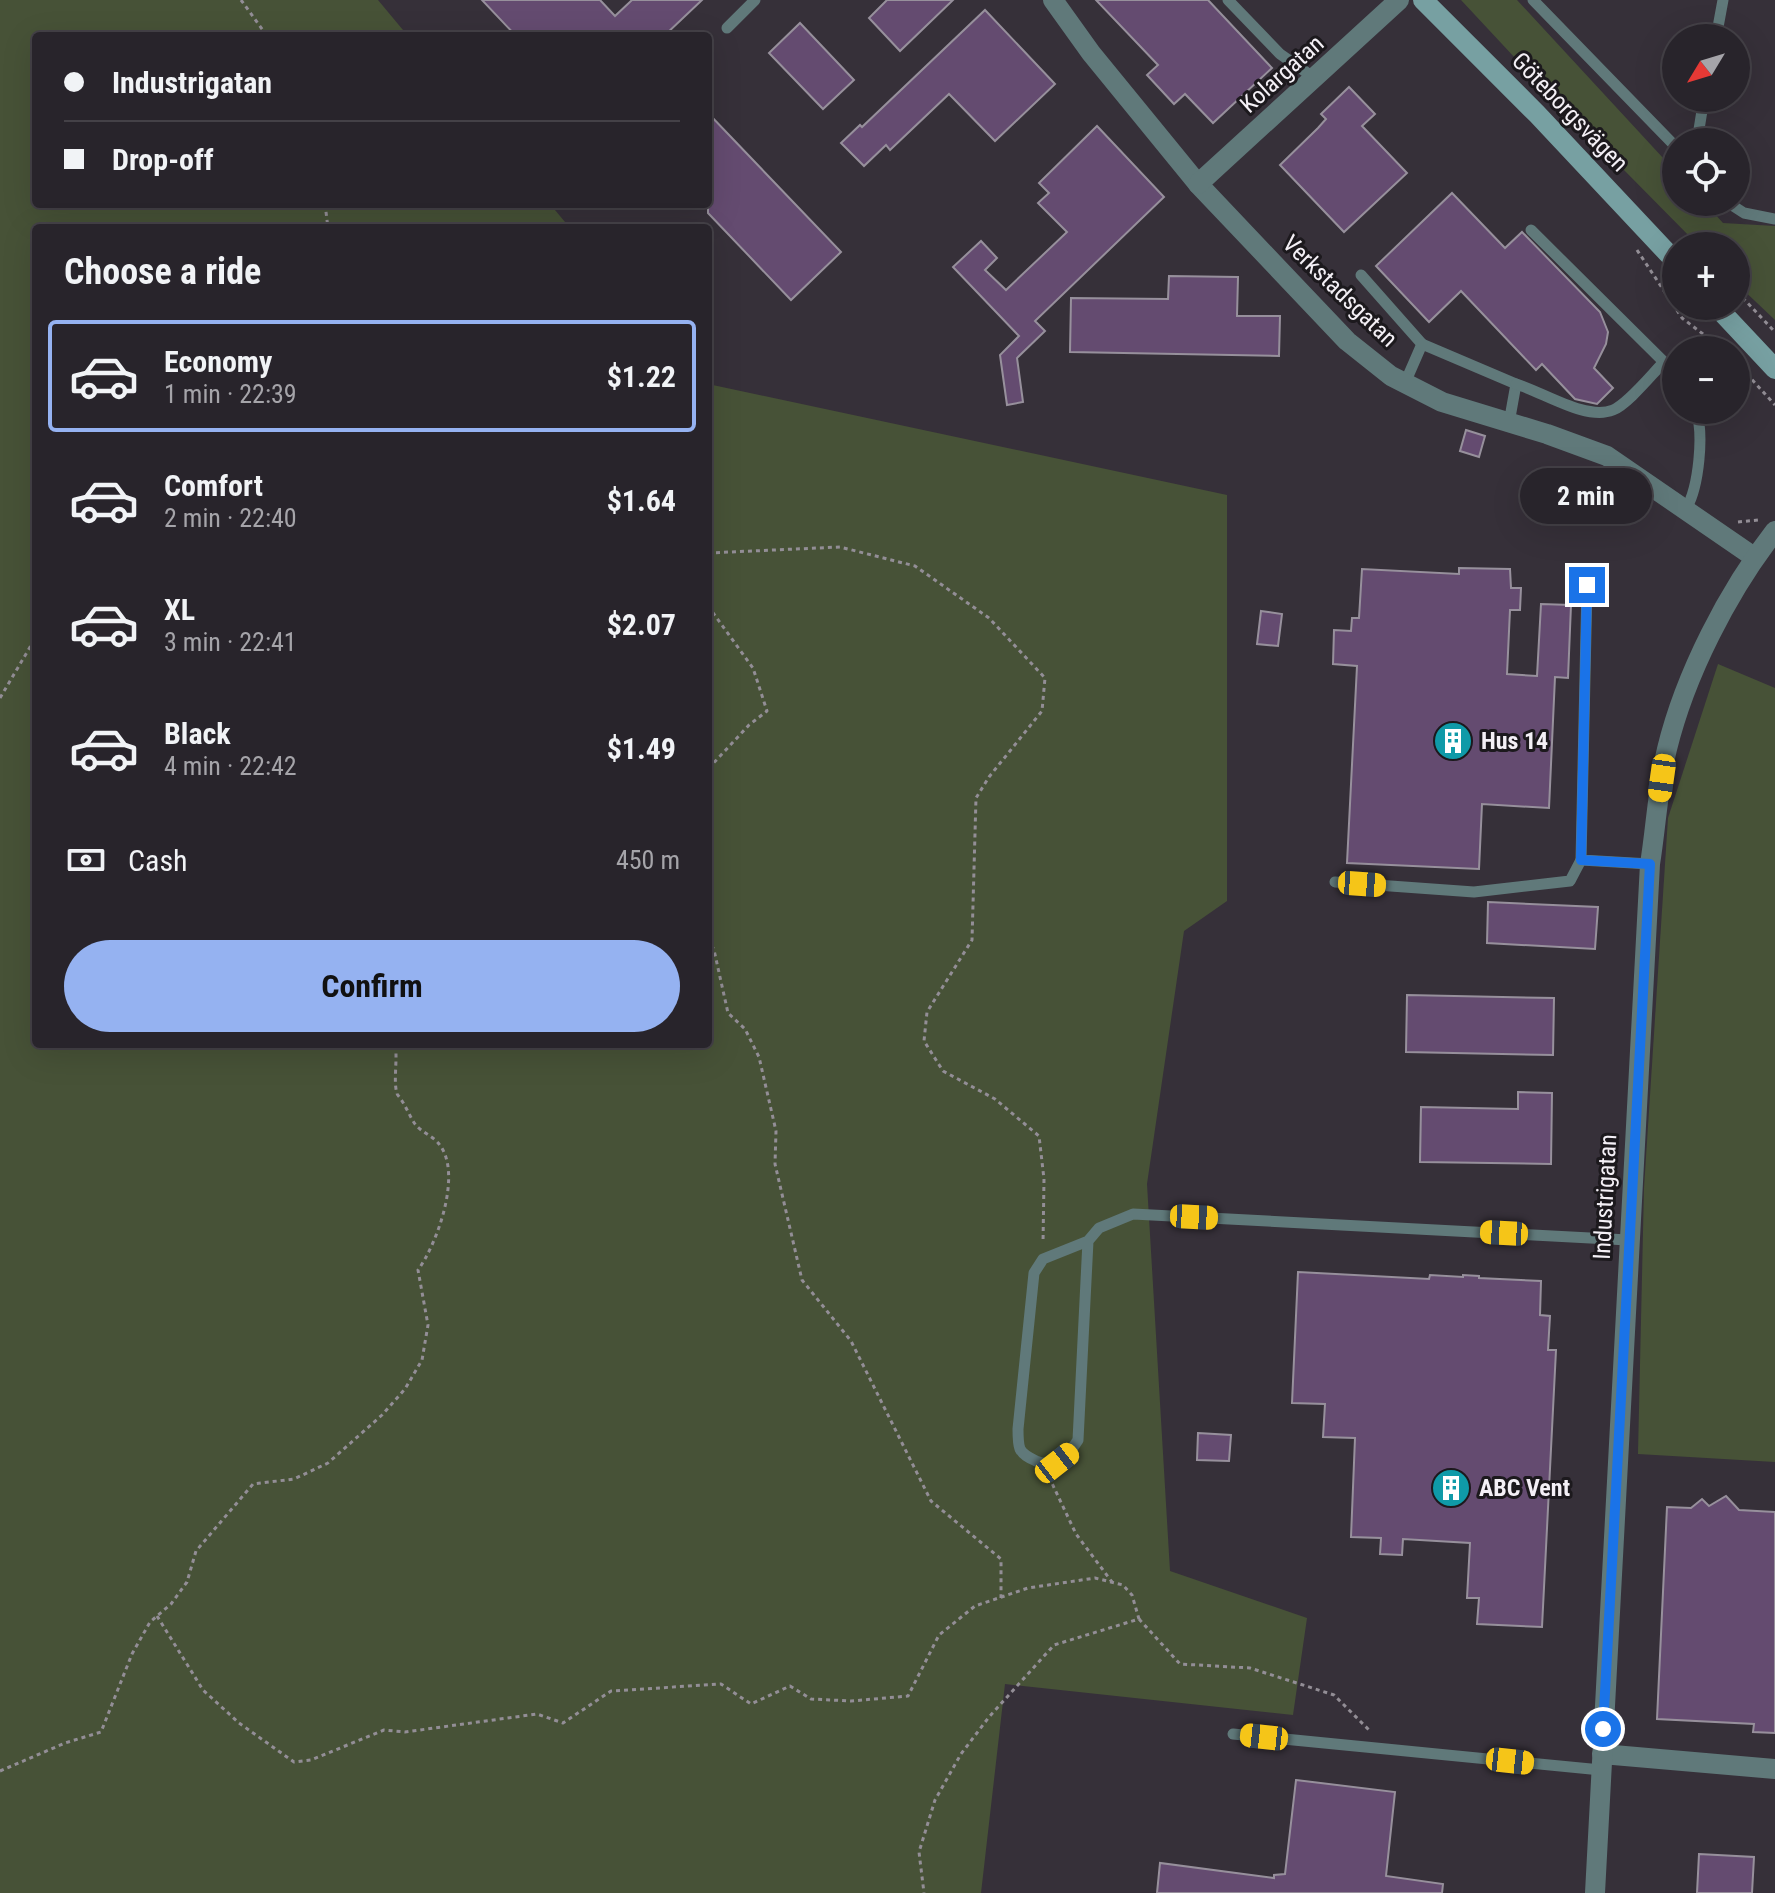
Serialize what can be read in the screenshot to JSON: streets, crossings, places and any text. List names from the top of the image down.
{
  "streets": {
    "street": [
      "Kolargatan",
      "Göteborgsvägen",
      "Verkstadsgatan",
      "Industrigatan"
    ]
  },
  "crossings": [
    ["Kolargatan", "Verkstadsgatan"],
    ["Verkstadsgatan", "Industrigatan"]
  ],
  "places": {
    "building": ["Hus 14", "ABC Vent"]
  },
  "north": "bottom left",
  "page": {
    "map_buttons": ["+", "−"],
    "banner": ["Industrigatan", "Drop-off"],
    "heading": "Choose a ride",
    "list": [
      {
        "name": "Economy",
        "note": "1 min · 22:39",
        "value": "$1.22"
      },
      {
        "name": "Comfort",
        "note": "2 min · 22:40",
        "value": "$1.64"
      },
      {
        "name": "XL",
        "note": "3 min · 22:41",
        "value": "$2.07"
      },
      {
        "name": "Black",
        "note": "4 min · 22:42",
        "value": "$1.49"
      }
    ],
    "bubble": "2 min",
    "pay": ["Cash", "450 m"],
    "buttons": "Confirm"
  }
}
